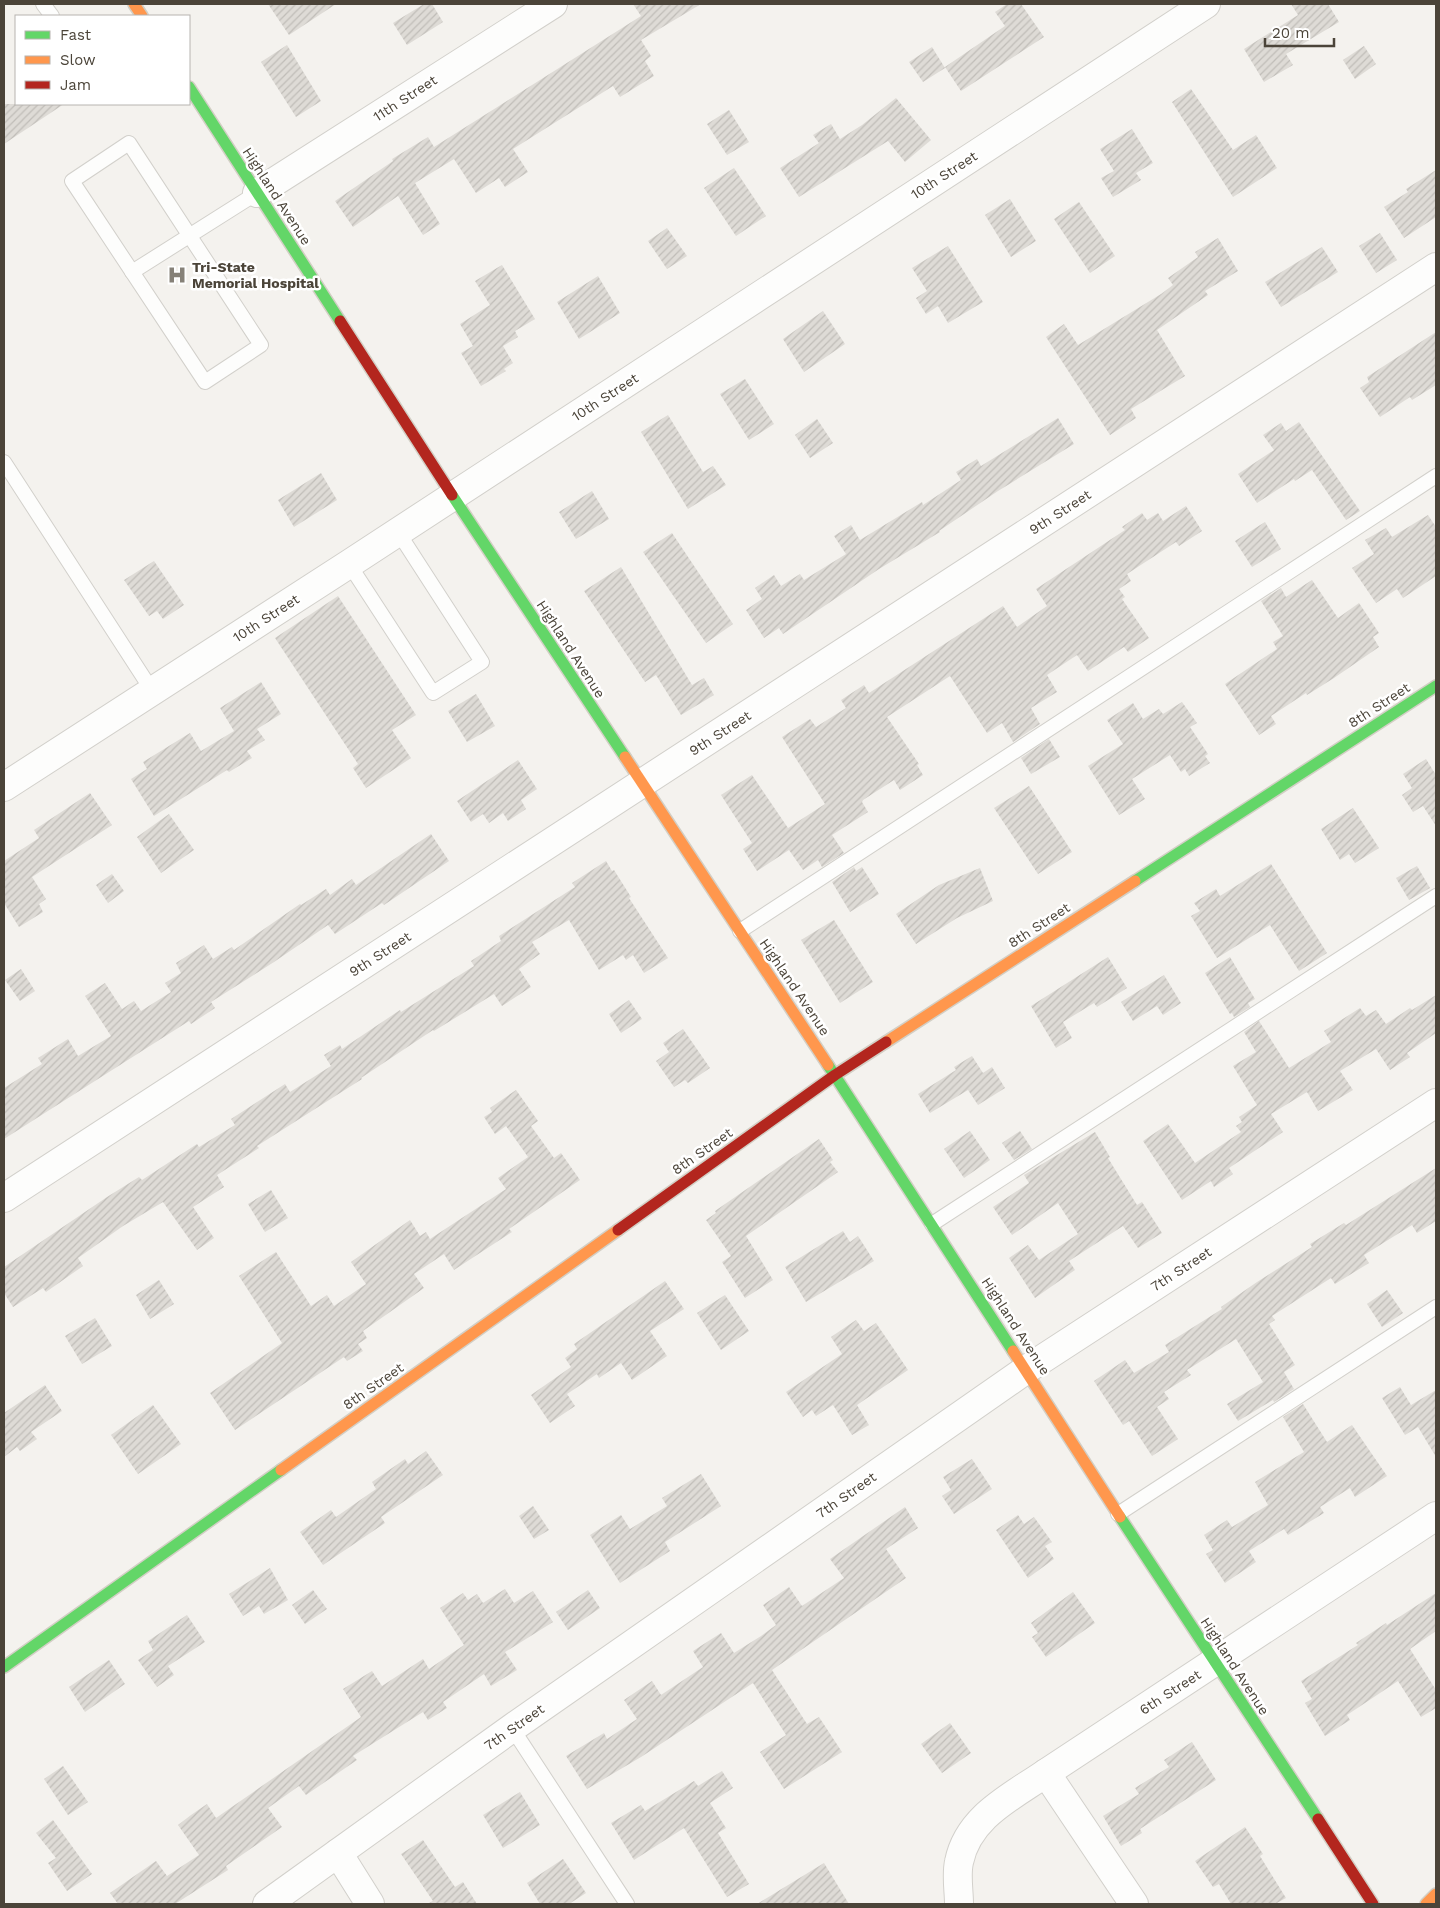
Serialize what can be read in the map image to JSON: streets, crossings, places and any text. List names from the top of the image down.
{
  "streets": {
    "main road": ["Highland Avenue", "8th Street"],
    "street": [
      "11th Street",
      "10th Street",
      "9th Street",
      "7th Street",
      "6th Street"
    ]
  },
  "crossings": [
    ["11th Street", "Highland Avenue"],
    ["10th Street", "Highland Avenue"],
    ["Highland Avenue", "9th Street"],
    ["Highland Avenue", "8th Street"],
    ["Highland Avenue", "7th Street"],
    ["Highland Avenue", "6th Street"]
  ],
  "places": {
    "hospital": ["Tri-State Memorial Hospital"]
  },
  "legend": ["Fast", "Slow", "Jam"],
  "scale_bar": "20 m"
}
